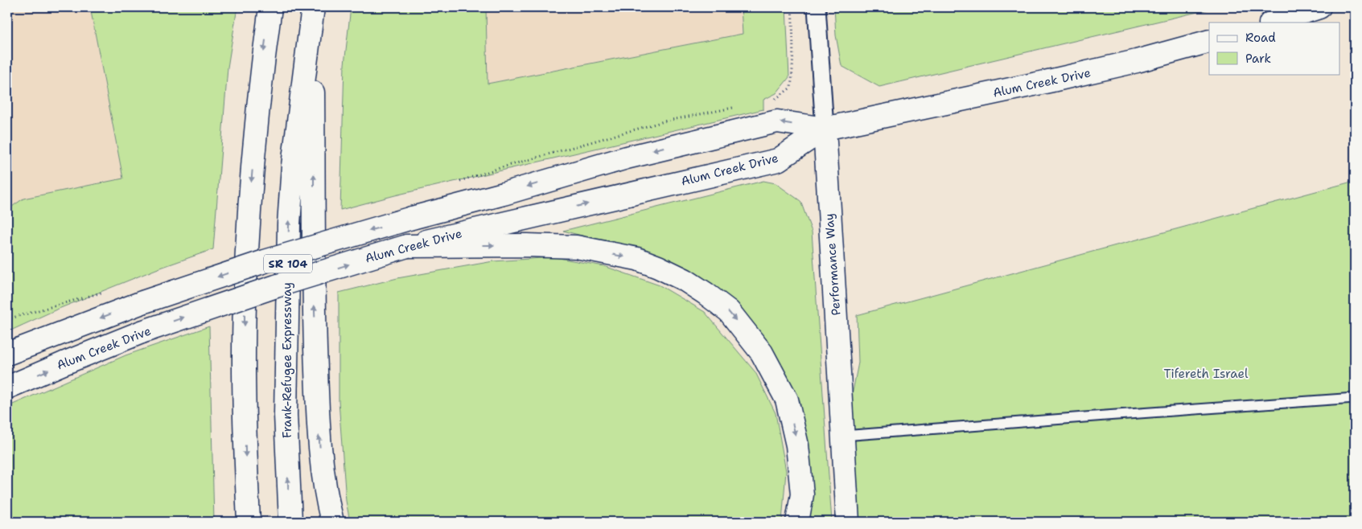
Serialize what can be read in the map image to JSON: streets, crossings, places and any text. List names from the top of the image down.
{
  "streets": {
    "main road": [
      "Alum Creek Drive",
      "SR 104",
      "Performance Way",
      "Frank-Refugee Expressway"
    ]
  },
  "crossings": [
    ["Alum Creek Drive", "Performance Way"]
  ],
  "parks": ["Tifereth Israel"],
  "legend": ["Road", "Park"]
}
